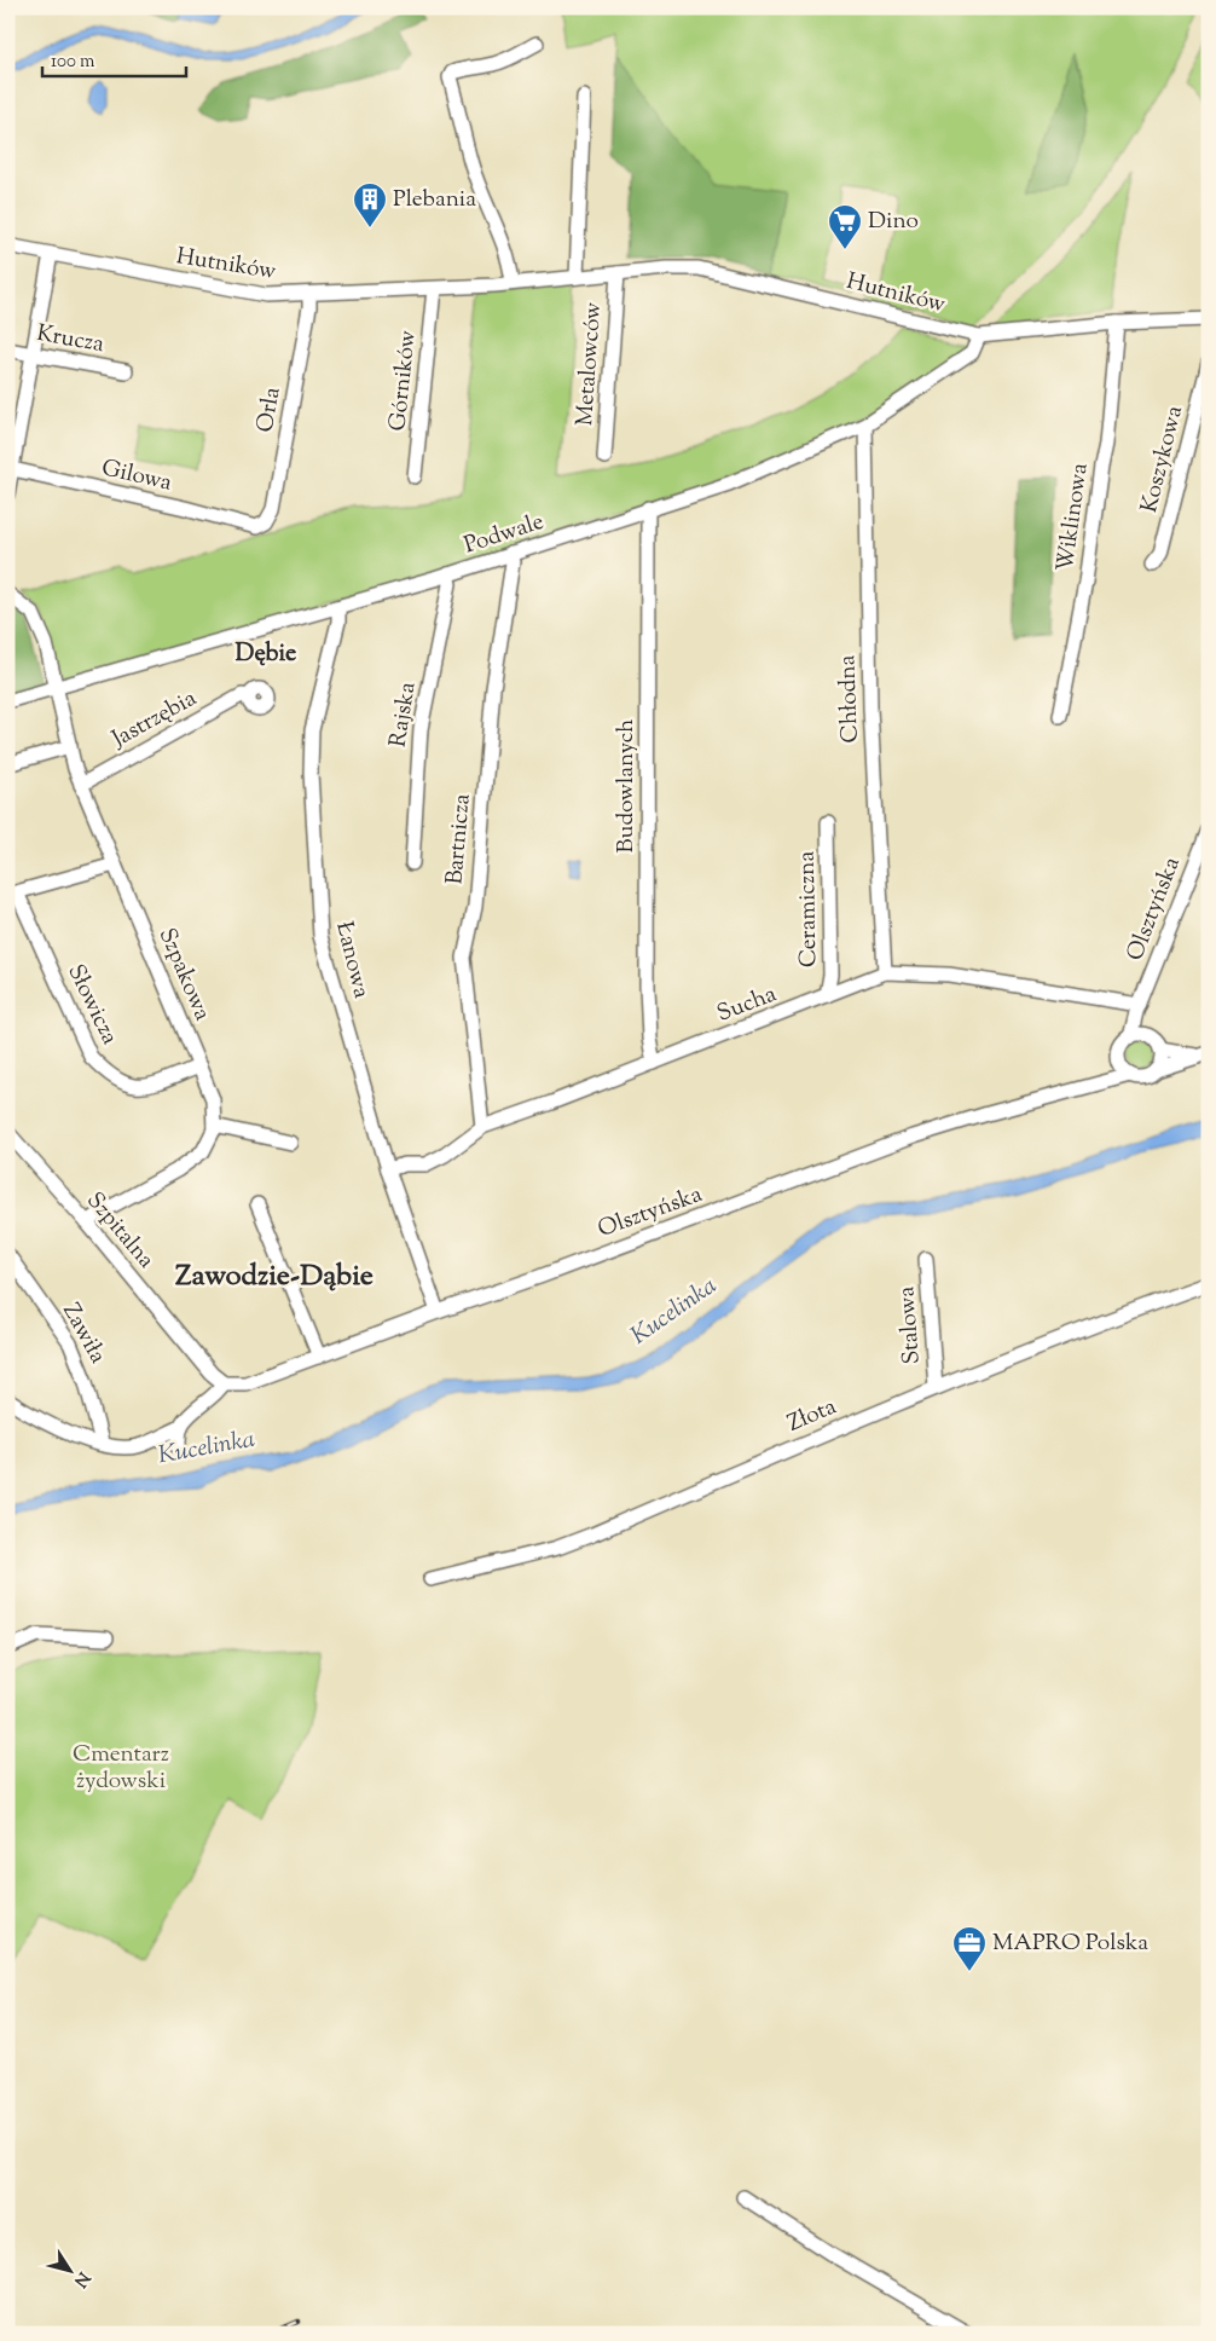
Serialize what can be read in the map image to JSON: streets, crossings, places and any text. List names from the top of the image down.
{
  "streets": {
    "street": [
      "Hutników",
      "Krucza",
      "Metalowców",
      "Górników",
      "Orla",
      "Koszykowa",
      "Gilowa",
      "Wiklinowa",
      "Podwale",
      "Chłodna",
      "Rajska",
      "Jastrzębia",
      "Budowlanych",
      "Bartnicza",
      "Ceramiczna",
      "Olsztyńska",
      "Łanowa",
      "Szpakowa",
      "Słowicza",
      "Sucha",
      "Szpitalna",
      "Stalowa",
      "Zawiła",
      "Złota"
    ]
  },
  "crossings": [
    ["Hutników", "Metalowców"],
    ["Hutników", "Górników"],
    ["Hutników", "Orla"],
    ["Hutników", "Wiklinowa"],
    ["Hutników", "Podwale"],
    ["Orla", "Gilowa"],
    ["Podwale", "Chłodna"],
    ["Podwale", "Rajska"],
    ["Podwale", "Budowlanych"],
    ["Podwale", "Bartnicza"],
    ["Podwale", "Łanowa"],
    ["Podwale", "Szpakowa"],
    ["Chłodna", "Sucha"],
    ["Jastrzębia", "Szpakowa"],
    ["Budowlanych", "Sucha"],
    ["Bartnicza", "Sucha"],
    ["Ceramiczna", "Sucha"],
    ["Olsztyńska", "Łanowa"],
    ["Olsztyńska", "Sucha"],
    ["Olsztyńska", "Szpitalna"],
    ["Łanowa", "Sucha"],
    ["Szpakowa", "Słowicza"],
    ["Stalowa", "Złota"]
  ],
  "districts": ["Dębie", "Zawodzie-Dąbie"],
  "water": ["Kucelinka"],
  "parks": ["Cmentarz żydowski"],
  "places": {
    "building": ["Plebania"],
    "supermarket": ["Dino"],
    "office": ["MAPRO Polska"]
  },
  "scale_bar": "100 m",
  "north": "bottom right"
}
